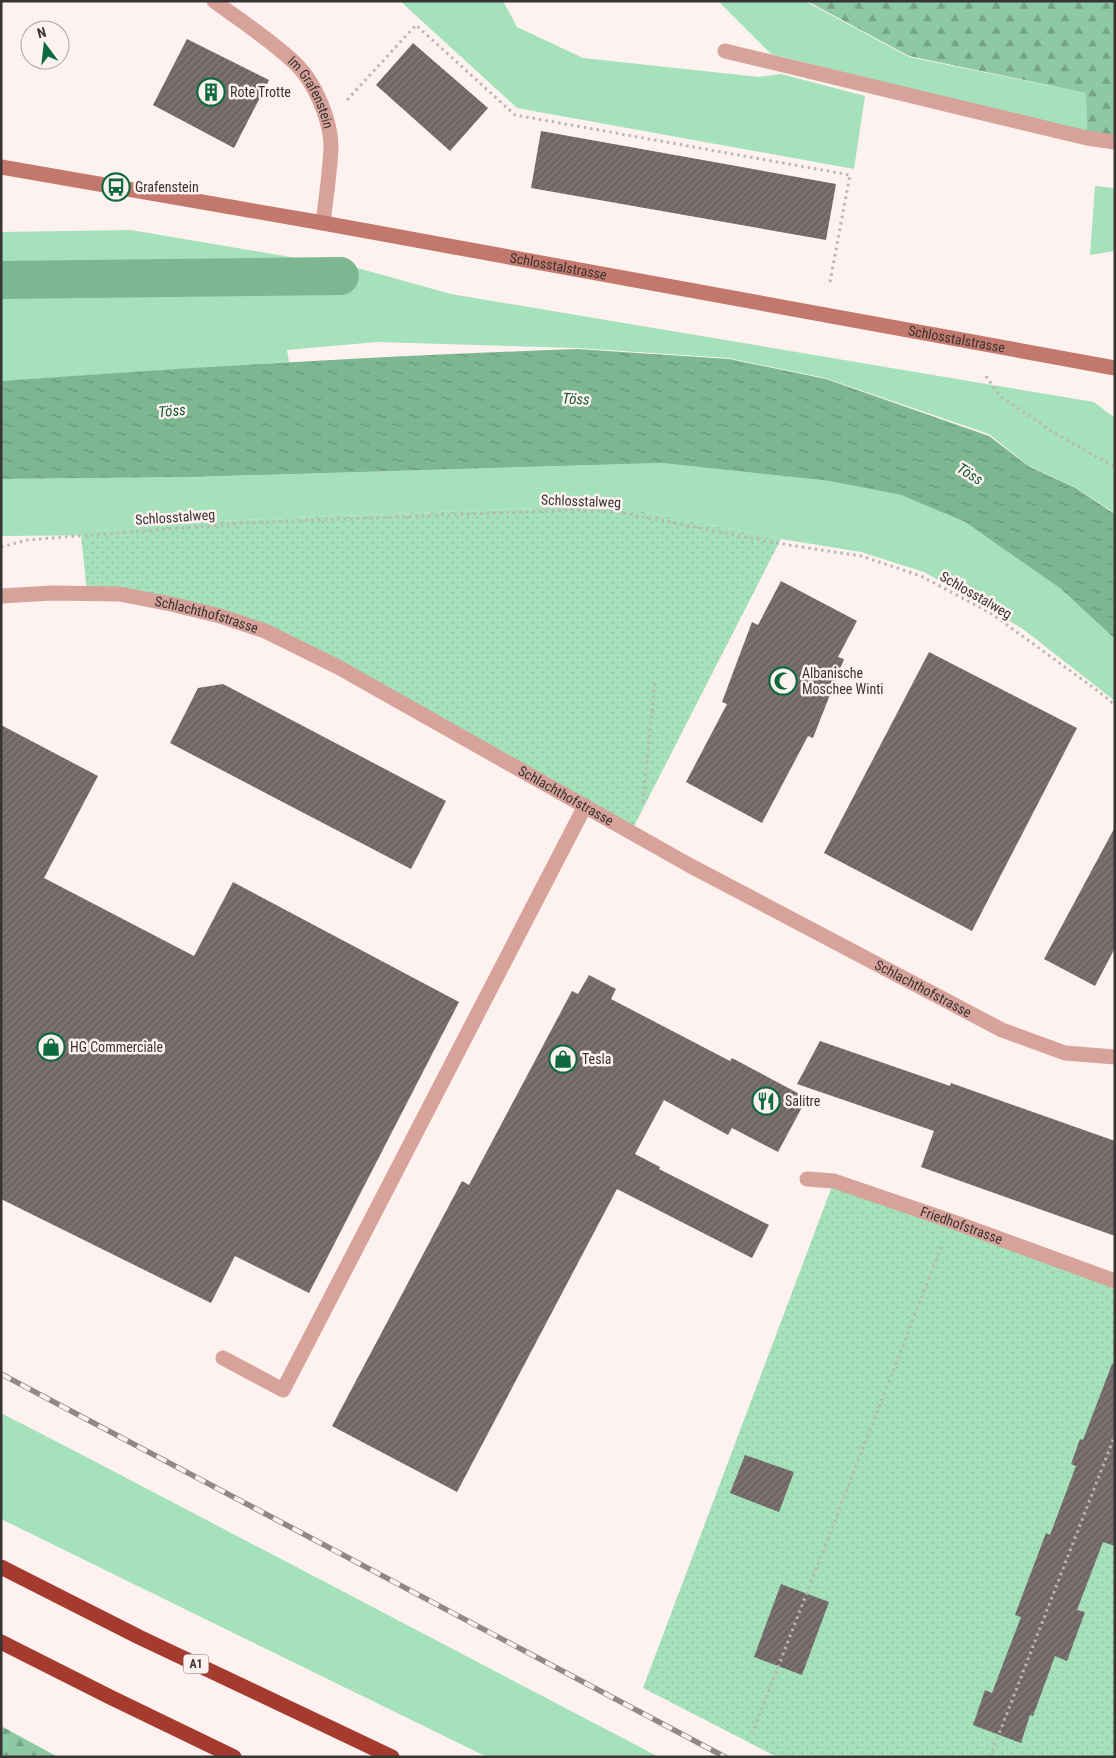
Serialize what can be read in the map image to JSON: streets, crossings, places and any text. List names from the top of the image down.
{
  "streets": {
    "highway": ["A1"],
    "main road": ["Schlosstalstrasse"],
    "street": ["Im Grafenstein", "Schlachthofstrasse", "Friedhofstrasse"],
    "path": ["Schlosstalweg"]
  },
  "crossings": [
    ["Im Grafenstein", "Schlosstalstrasse"]
  ],
  "water": ["Töss"],
  "places": {
    "building": ["Rote Trotte"],
    "bus stop": ["Grafenstein"],
    "mosque": ["Albanische Moschee Winti"],
    "shop": ["HG Commerciale", "Tesla"],
    "restaurant": ["Salitre"]
  },
  "north": "top"
}
